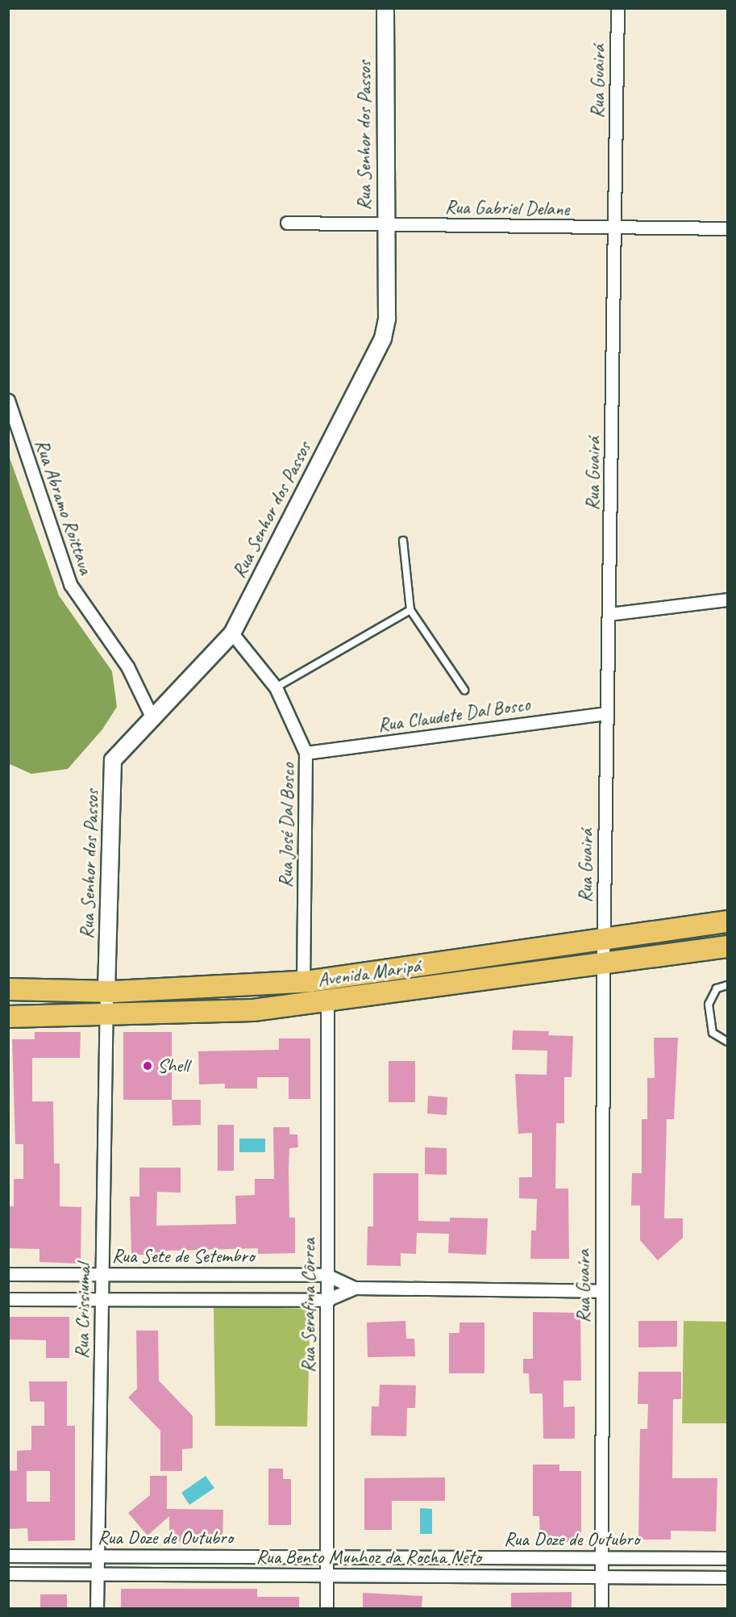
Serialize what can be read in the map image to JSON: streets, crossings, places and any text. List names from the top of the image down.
{
  "streets": {
    "main road": ["Avenida Maripá"],
    "street": [
      "Rua Guairá",
      "Rua Senhor dos Passos",
      "Rua Gabriel Delane",
      "Rua Abramo Roittava",
      "Rua Claudete Dal Bosco",
      "Rua José Dal Bosco",
      "Rua Sete de Setembro",
      "Rua Guaíra",
      "Rua Serafina Côrrea",
      "Rua Crissiumal",
      "Rua Doze de Outubro",
      "Rua Bento Munhoz da Rocha Neto"
    ]
  },
  "crossings": [
    ["Rua Guairá", "Rua Gabriel Delane"],
    ["Rua Guairá", "Rua Claudete Dal Bosco"],
    ["Rua Guairá", "Avenida Maripá"],
    ["Rua Guairá", "Rua Guaíra"],
    ["Rua Senhor dos Passos", "Rua Gabriel Delane"],
    ["Rua Senhor dos Passos", "Rua Abramo Roittava"],
    ["Rua Senhor dos Passos", "Rua José Dal Bosco"],
    ["Rua Senhor dos Passos", "Avenida Maripá"],
    ["Rua Claudete Dal Bosco", "Rua José Dal Bosco"],
    ["Rua José Dal Bosco", "Avenida Maripá"],
    ["Avenida Maripá", "Rua Guaíra"],
    ["Avenida Maripá", "Rua Serafina Côrrea"],
    ["Avenida Maripá", "Rua Crissiumal"],
    ["Rua Sete de Setembro", "Rua Guaíra"],
    ["Rua Sete de Setembro", "Rua Serafina Côrrea"],
    ["Rua Sete de Setembro", "Rua Crissiumal"],
    ["Rua Guaíra", "Rua Doze de Outubro"],
    ["Rua Guaíra", "Rua Bento Munhoz da Rocha Neto"],
    ["Rua Serafina Côrrea", "Rua Doze de Outubro"],
    ["Rua Serafina Côrrea", "Rua Bento Munhoz da Rocha Neto"],
    ["Rua Crissiumal", "Rua Doze de Outubro"],
    ["Rua Crissiumal", "Rua Bento Munhoz da Rocha Neto"]
  ],
  "places": ["Shell"]
}
